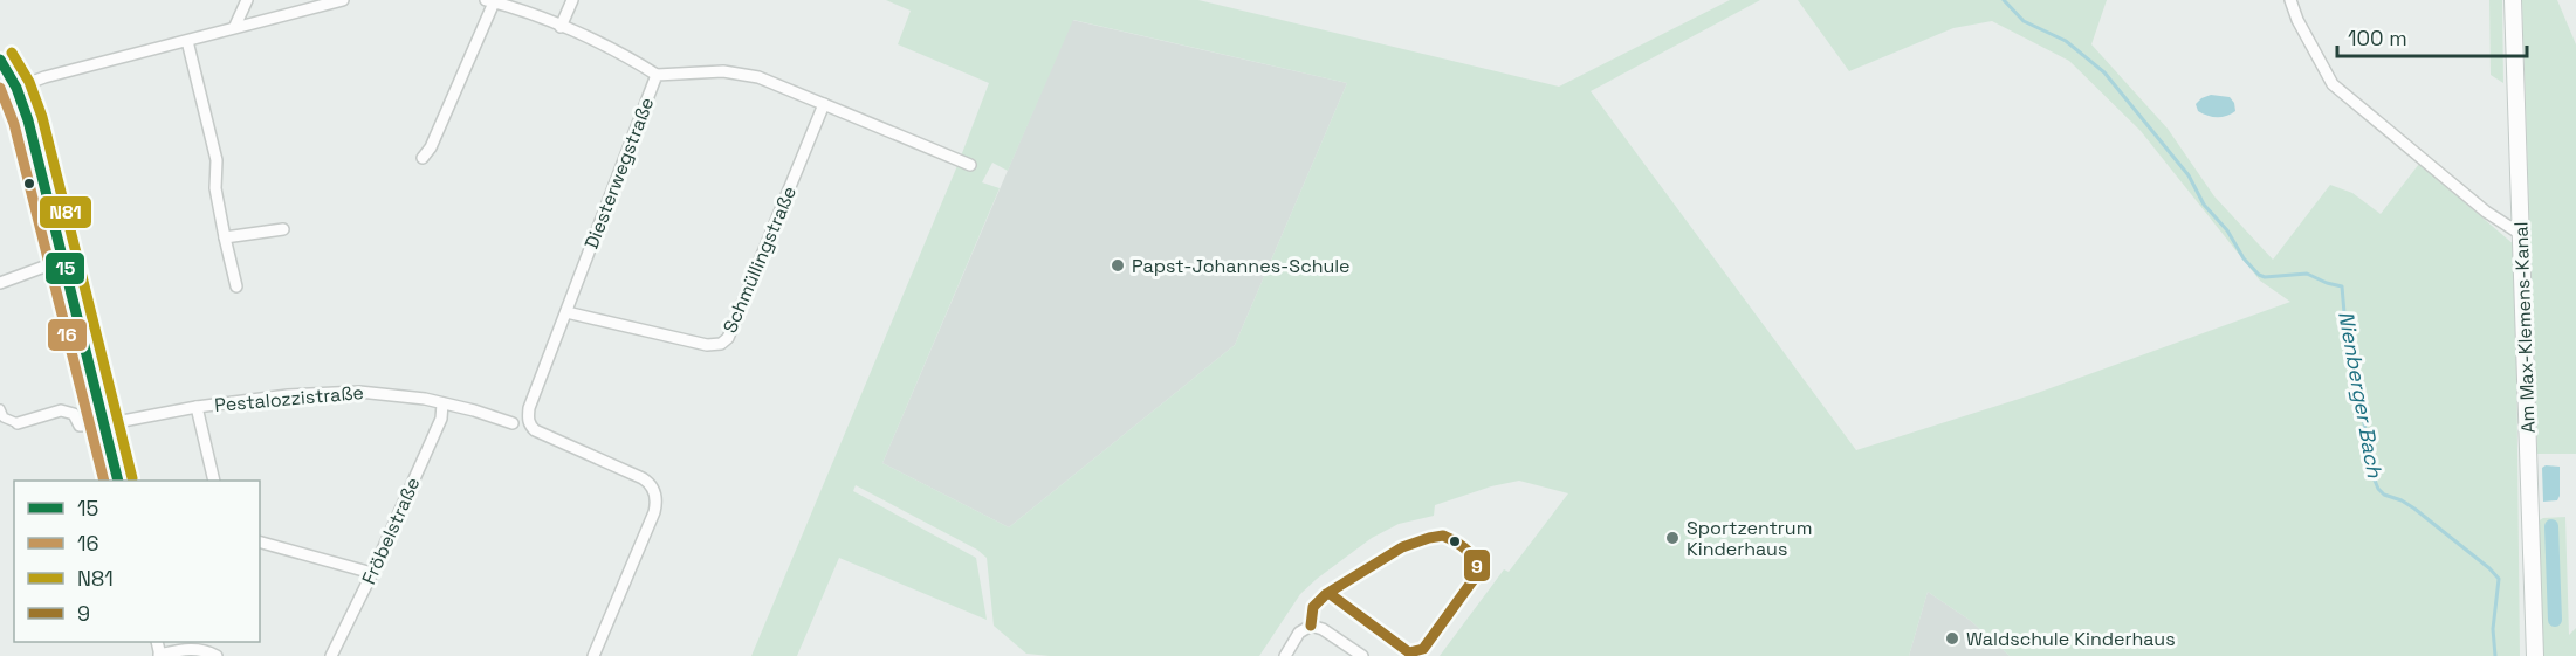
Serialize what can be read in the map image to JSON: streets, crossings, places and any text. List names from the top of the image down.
{
  "streets": {
    "main road": ["Am Max-Klemens-Kanal"],
    "street": [
      "Diesterwegstraße",
      "Schmüllingstraße",
      "Pestalozzistraße",
      "Fröbelstraße"
    ]
  },
  "crossings": [
    ["Diesterwegstraße", "Schmüllingstraße"],
    ["Pestalozzistraße", "Fröbelstraße"]
  ],
  "water": ["Nienberger Bach"],
  "places": ["Papst-Johannes-Schule", "Sportzentrum Kinderhaus", "Waldschule Kinderhaus"],
  "lines": [
    "transit line N81",
    "transit line 15",
    "transit line 16",
    "transit line 9"
  ],
  "legend": [
    "15",
    "16",
    "N81",
    "9"
  ],
  "scale_bar": "100 m"
}
